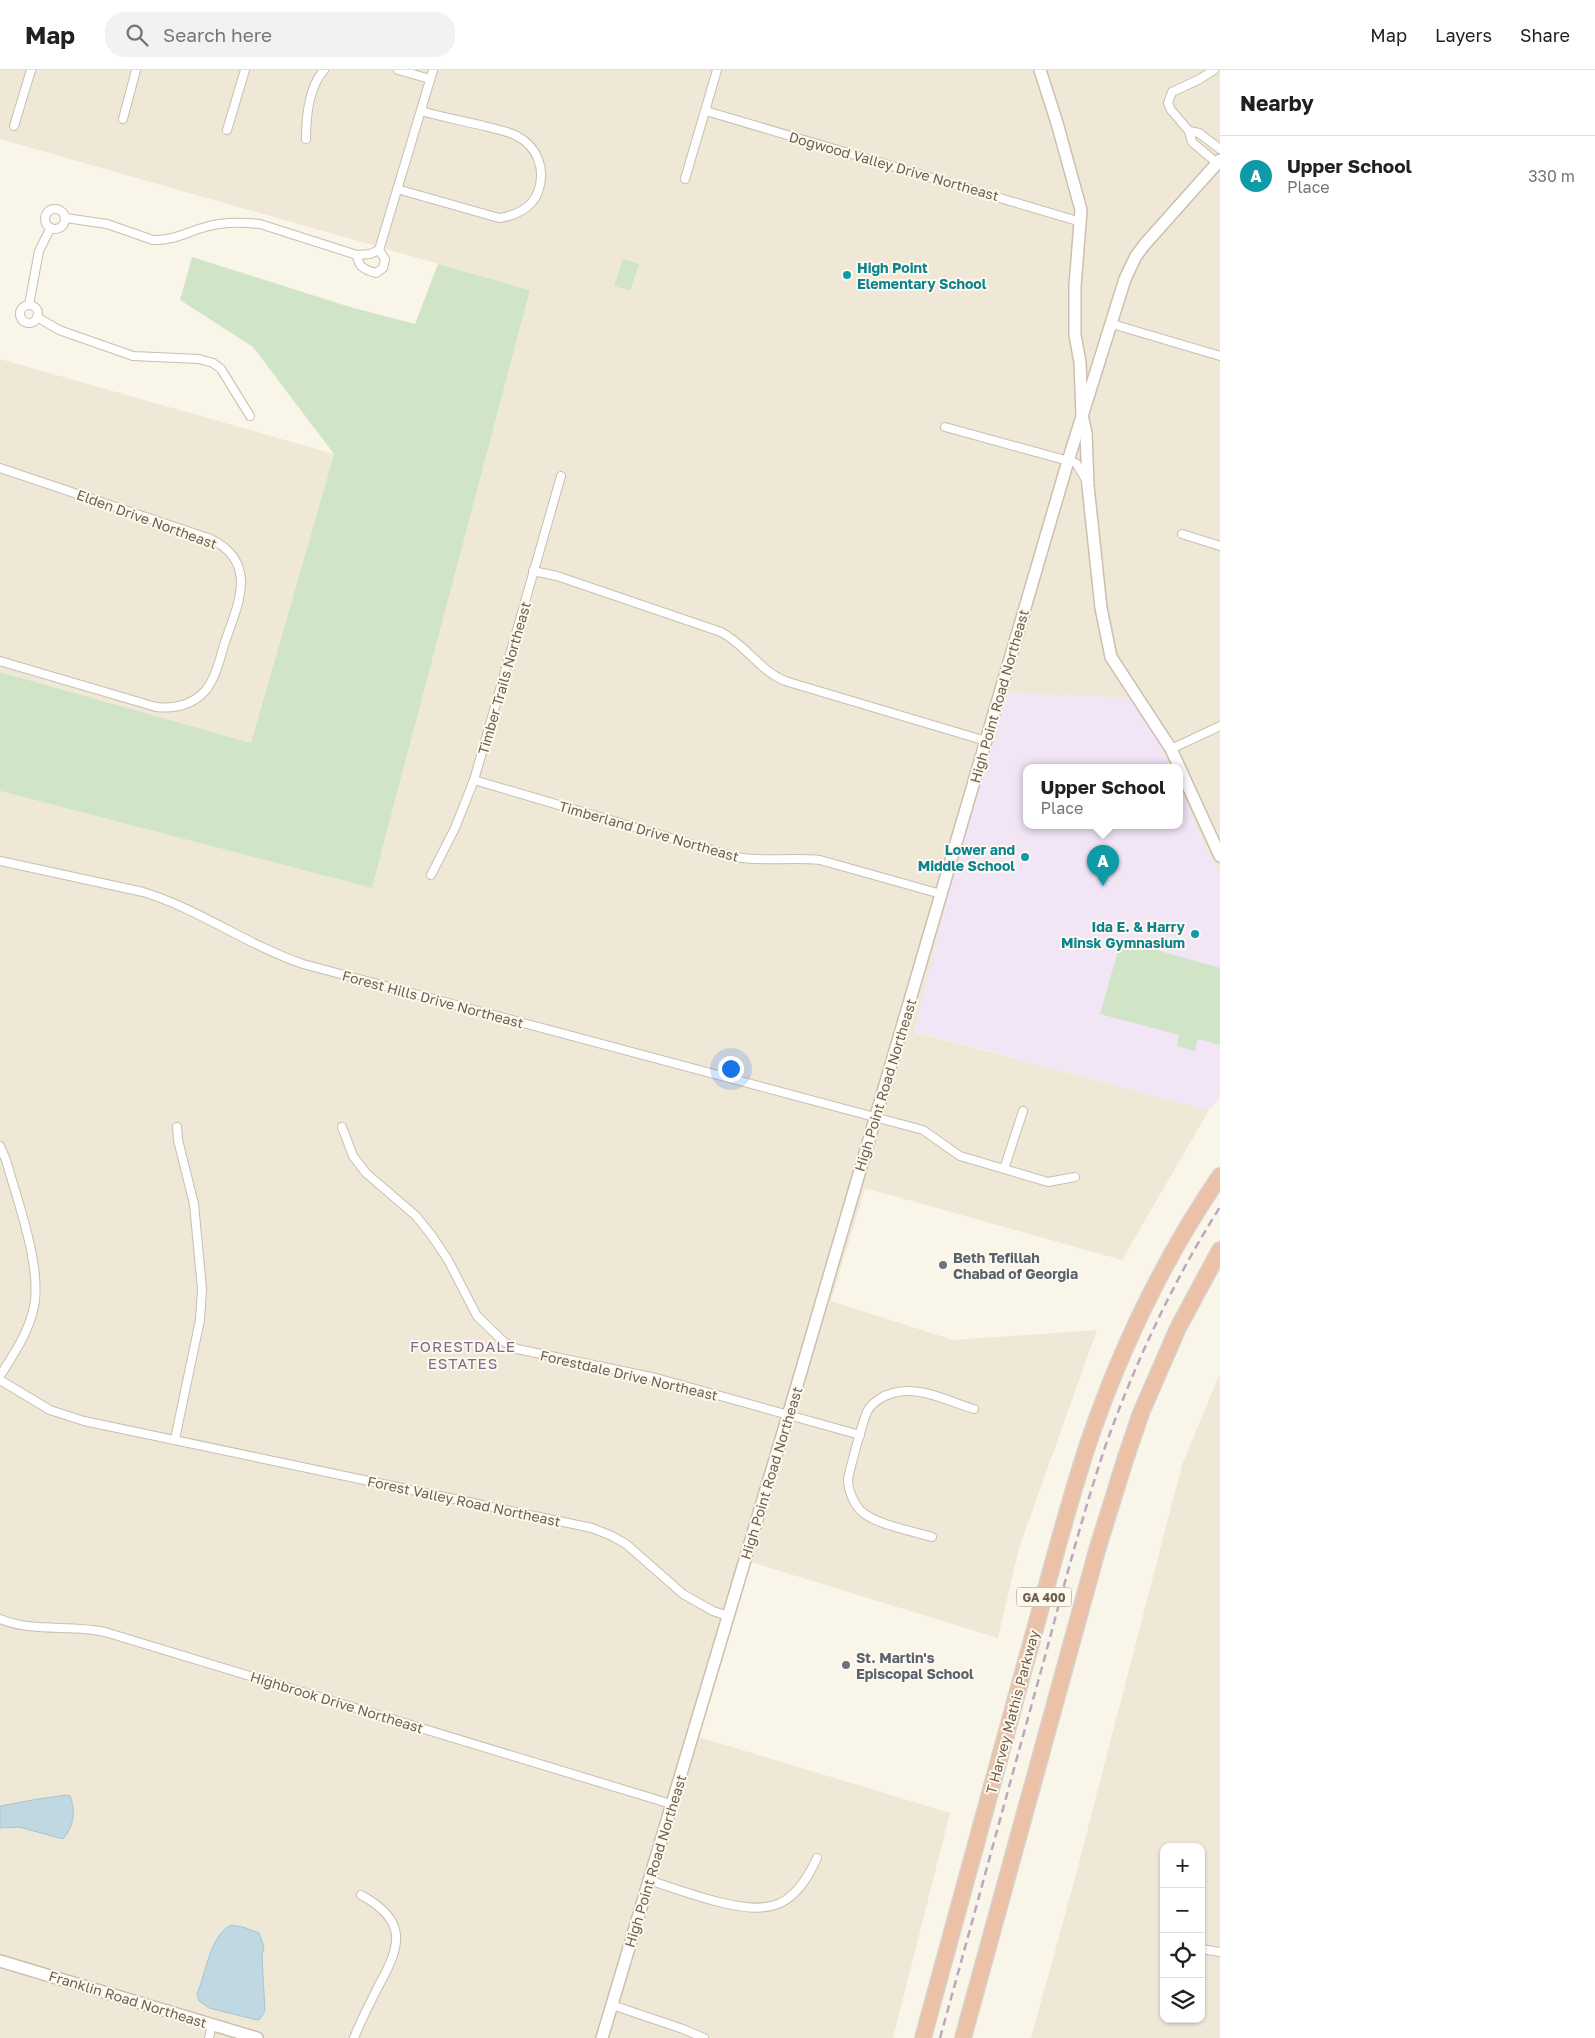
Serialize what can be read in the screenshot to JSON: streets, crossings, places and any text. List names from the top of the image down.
{
  "streets": {
    "highway": ["GA 400", "T Harvey Mathis Parkway"],
    "street": [
      "Dogwood Valley Drive Northeast",
      "Elden Drive Northeast",
      "Timber Trails Northeast",
      "High Point Road Northeast",
      "Timberland Drive Northeast",
      "Forest Hills Drive Northeast",
      "Forestdale Drive Northeast",
      "Forest Valley Road Northeast",
      "Highbrook Drive Northeast",
      "Franklin Road Northeast"
    ]
  },
  "crossings": [
    ["Timber Trails Northeast", "Timberland Drive Northeast"],
    ["High Point Road Northeast", "Timberland Drive Northeast"],
    ["High Point Road Northeast", "Forest Hills Drive Northeast"],
    ["High Point Road Northeast", "Forestdale Drive Northeast"],
    ["High Point Road Northeast", "Forest Valley Road Northeast"],
    ["High Point Road Northeast", "Highbrook Drive Northeast"]
  ],
  "districts": ["FORESTDALE ESTATES"],
  "places": [
    "High Point Elementary School",
    "Lower and Middle School",
    "Ida E. & Harry Minsk Gymnasium",
    "Beth Tefillah Chabad of Georgia",
    "St. Martin's Episcopal School"
  ],
  "page": {
    "header": "Map",
    "search": "Search here",
    "nav": ["Map", "Layers", "Share"],
    "heading": "Nearby",
    "list": [
      {
        "mark": "A",
        "name": "Upper School",
        "note": "Place",
        "value": "330 m"
      }
    ],
    "popup": ["Upper School", "Place"],
    "pins": "A",
    "map_buttons": ["+", "−"]
  }
}
